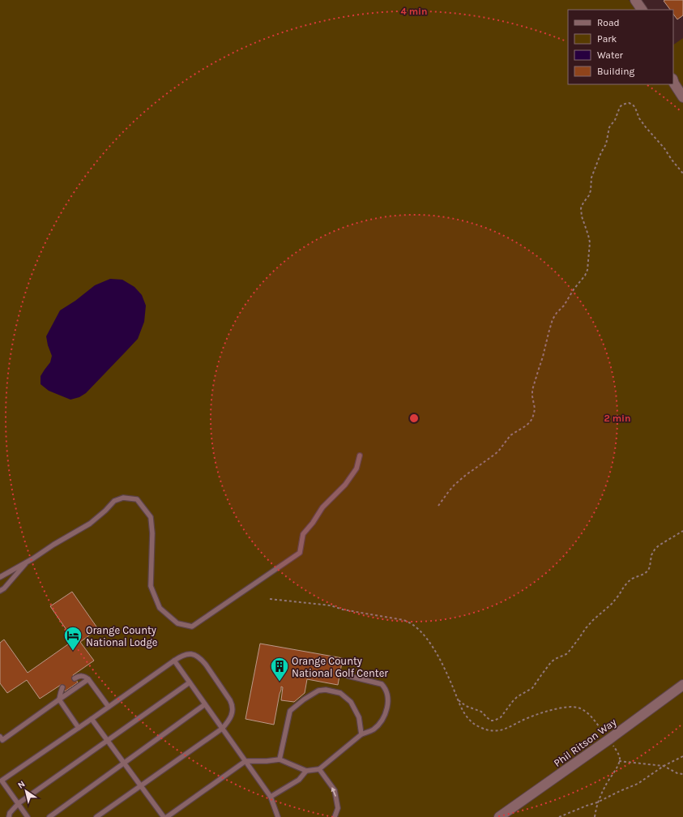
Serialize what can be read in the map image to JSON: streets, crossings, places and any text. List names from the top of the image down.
{
  "streets": {
    "street": ["Phil Ritson Way"]
  },
  "places": {
    "hotel": ["Orange County National Lodge"],
    "building": ["Orange County National Golf Center"]
  },
  "legend": [
    "Road",
    "Park",
    "Water",
    "Building"
  ],
  "north": "top left",
  "rings": ["4 min", "2 min"]
}
